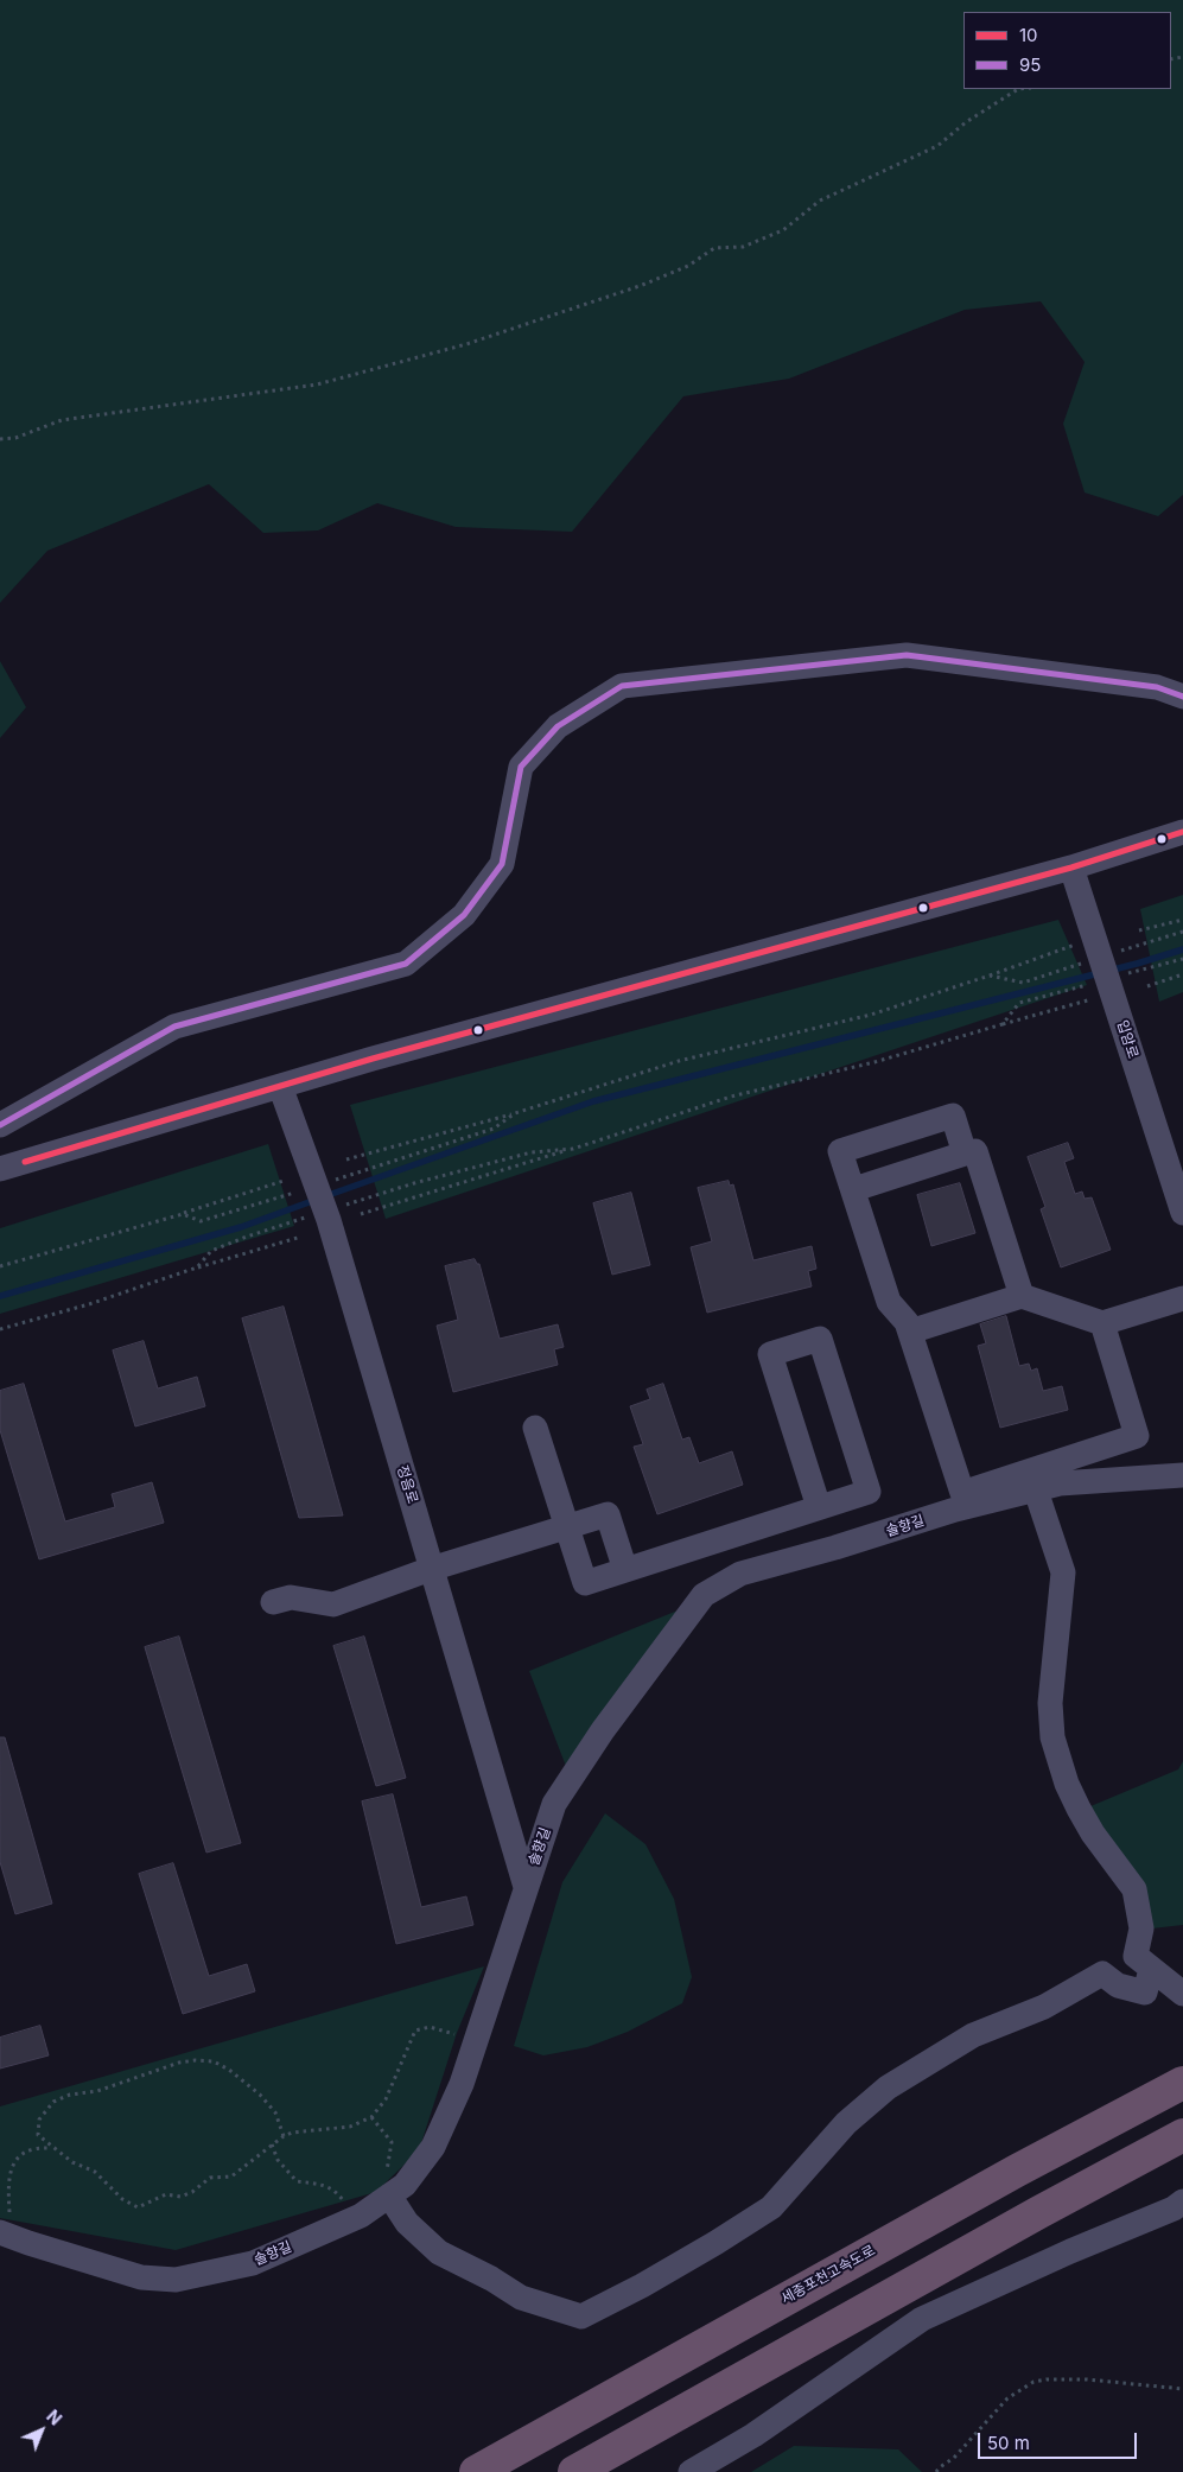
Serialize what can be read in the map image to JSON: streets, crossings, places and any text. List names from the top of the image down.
{
  "streets": {
    "highway": ["세종포천고속도로"],
    "street": ["입암로", "정음로", "솔향길"]
  },
  "crossings": [
    ["정음로", "솔향길"]
  ],
  "lines": ["transit line 95", "transit line 10"],
  "legend": ["10", "95"],
  "scale_bar": "50 m",
  "north": "top right"
}
